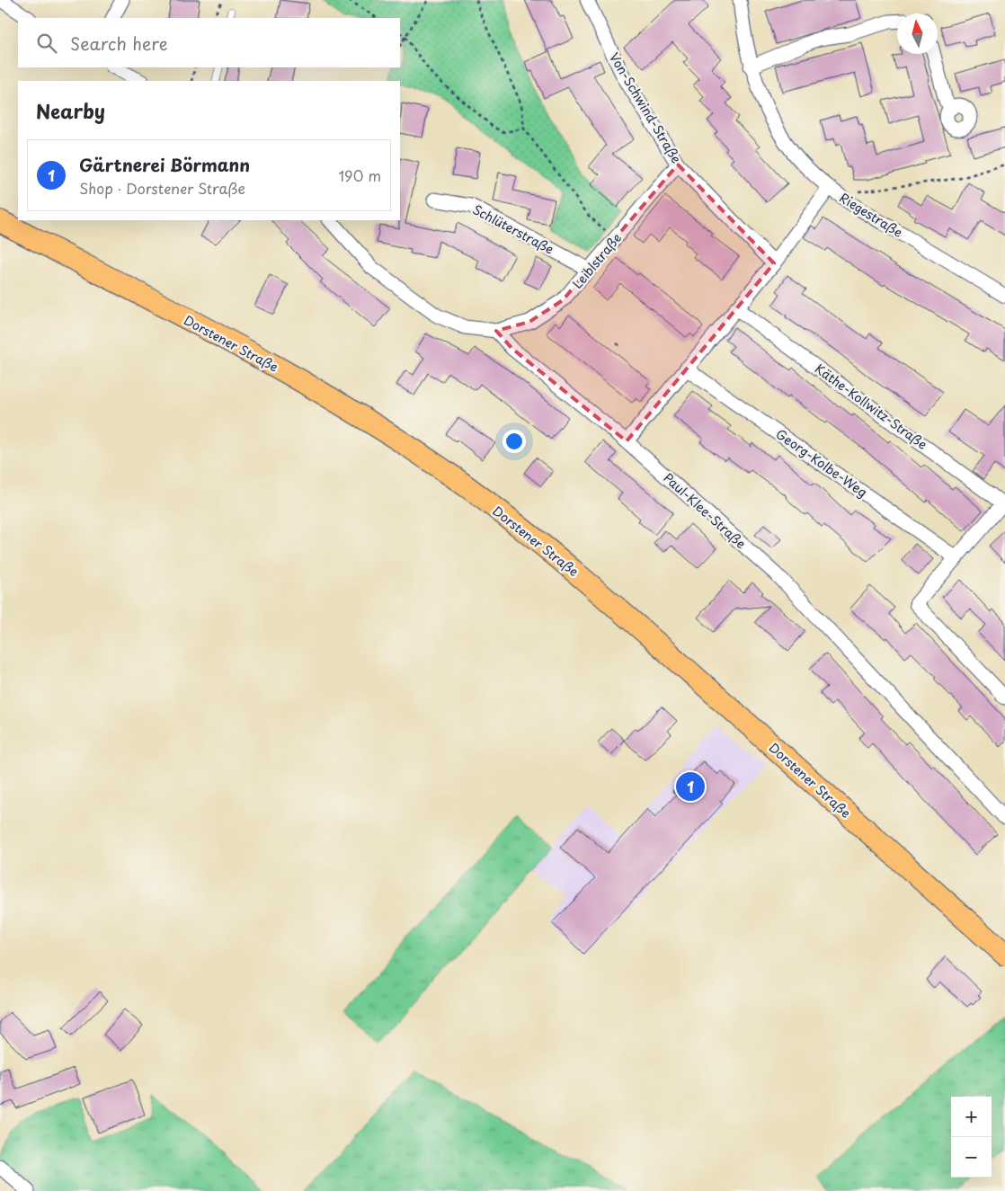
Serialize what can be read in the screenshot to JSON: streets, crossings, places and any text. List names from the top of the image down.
{
  "streets": {
    "main road": ["Dorstener Straße"],
    "street": [
      "Von-Schwind-Straße",
      "Riegestraße",
      "Schlüterstraße",
      "Leiblstraße",
      "Käthe-Kollwitz-Straße",
      "Georg-Kolbe-Weg",
      "Paul-Klee-Straße"
    ]
  },
  "crossings": [
    ["Von-Schwind-Straße", "Leiblstraße"],
    ["Schlüterstraße", "Leiblstraße"]
  ],
  "north": "top",
  "page": {
    "search": "Search here",
    "heading": "Nearby",
    "list": [
      {
        "mark": "1",
        "name": "Gärtnerei Börmann",
        "note": "Shop · Dorstener Straße",
        "value": "190 m"
      }
    ],
    "pins": "1",
    "map_buttons": ["+", "−"]
  }
}
